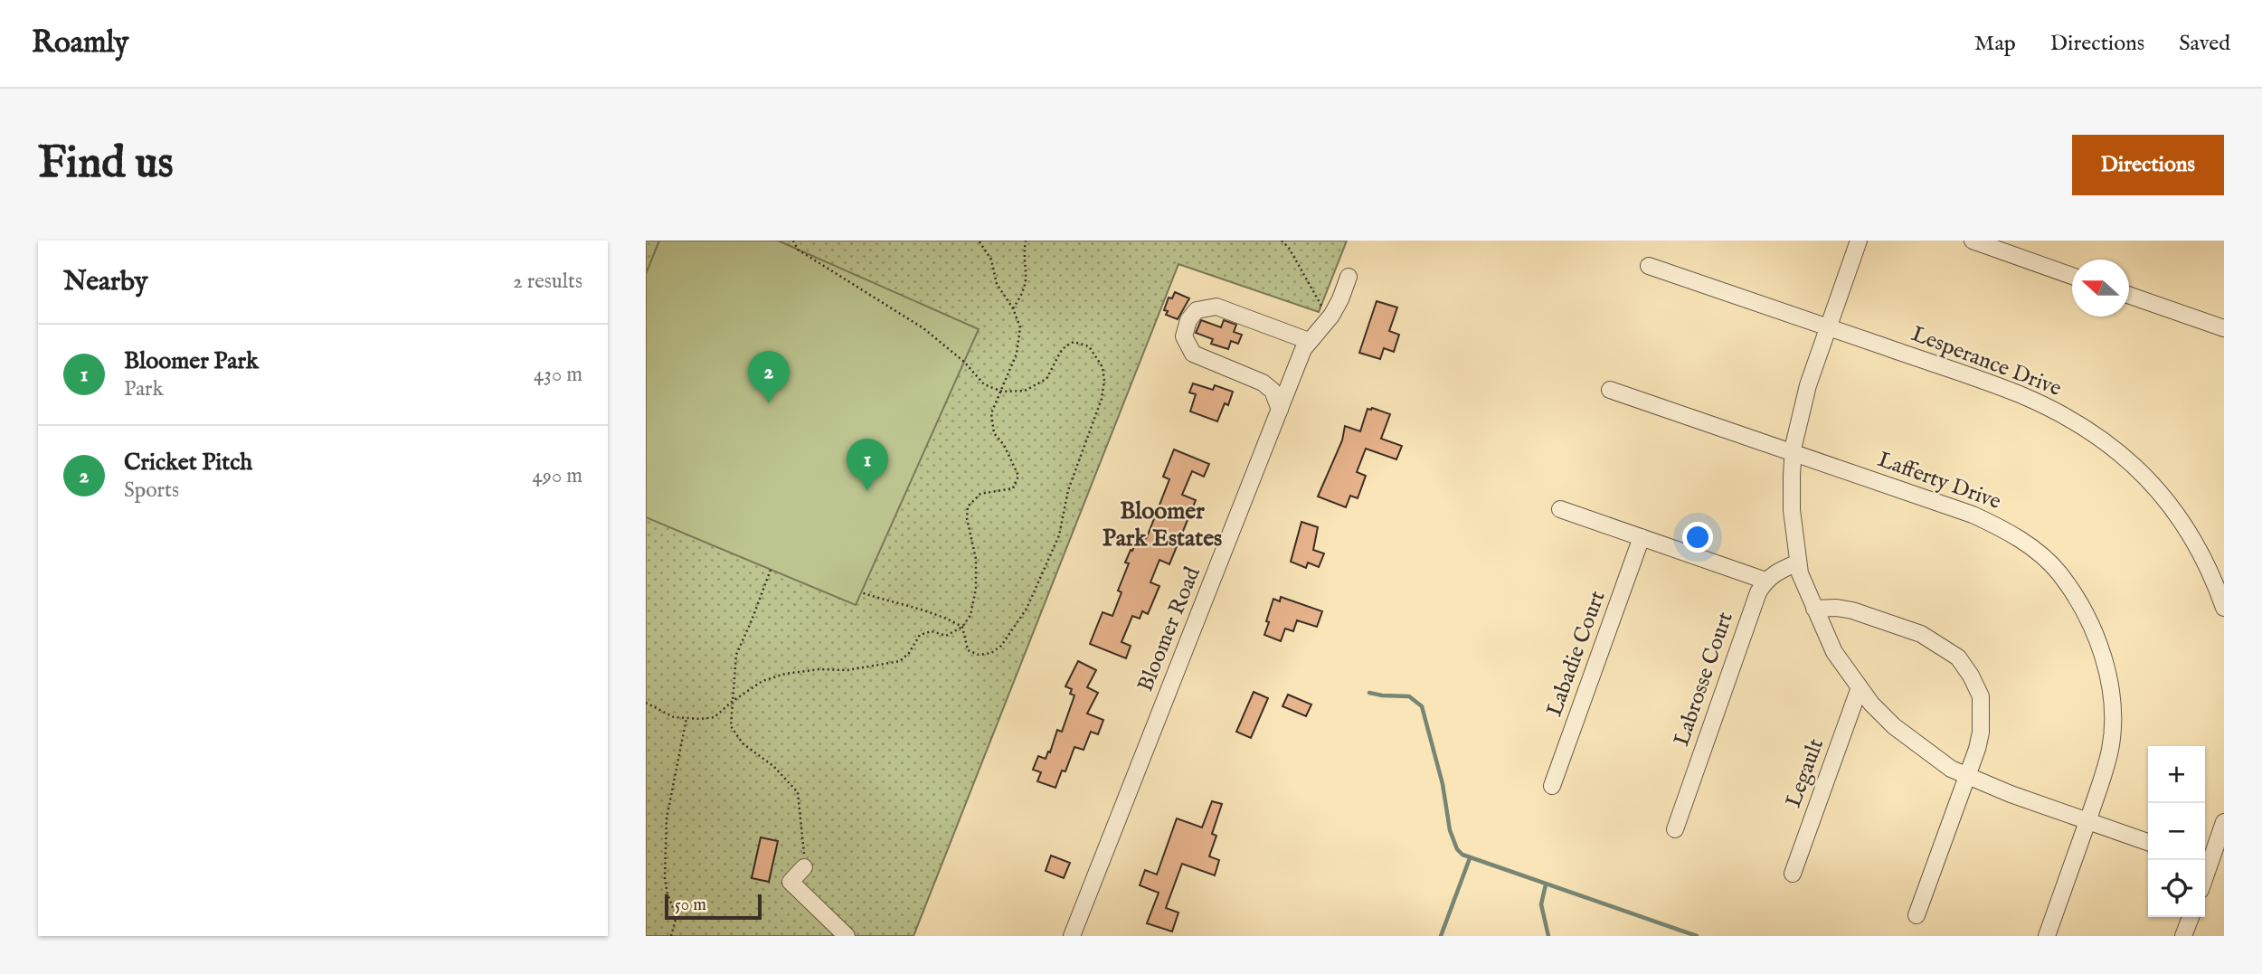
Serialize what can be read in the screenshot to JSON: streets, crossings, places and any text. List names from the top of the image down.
{
  "streets": {
    "street": [
      "Lesperance Drive",
      "Lafferty Drive",
      "Bloomer Road",
      "Labadie Court",
      "Labrosse Court",
      "Legault"
    ]
  },
  "districts": ["Bloomer Park Estates"],
  "scale_bar": "50 m",
  "north": "left",
  "page": {
    "header": "Roamly",
    "nav": ["Map", "Directions", "Saved"],
    "buttons": "Directions",
    "title": "Find us",
    "heading": ["Nearby", "2 results"],
    "list": [
      {
        "mark": "1",
        "name": "Bloomer Park",
        "note": "Park",
        "value": "430 m"
      },
      {
        "mark": "2",
        "name": "Cricket Pitch",
        "note": "Sports",
        "value": "490 m"
      }
    ],
    "pins": ["2", "1"],
    "map_buttons": ["+", "−"],
    "scale": "50 m"
  }
}
